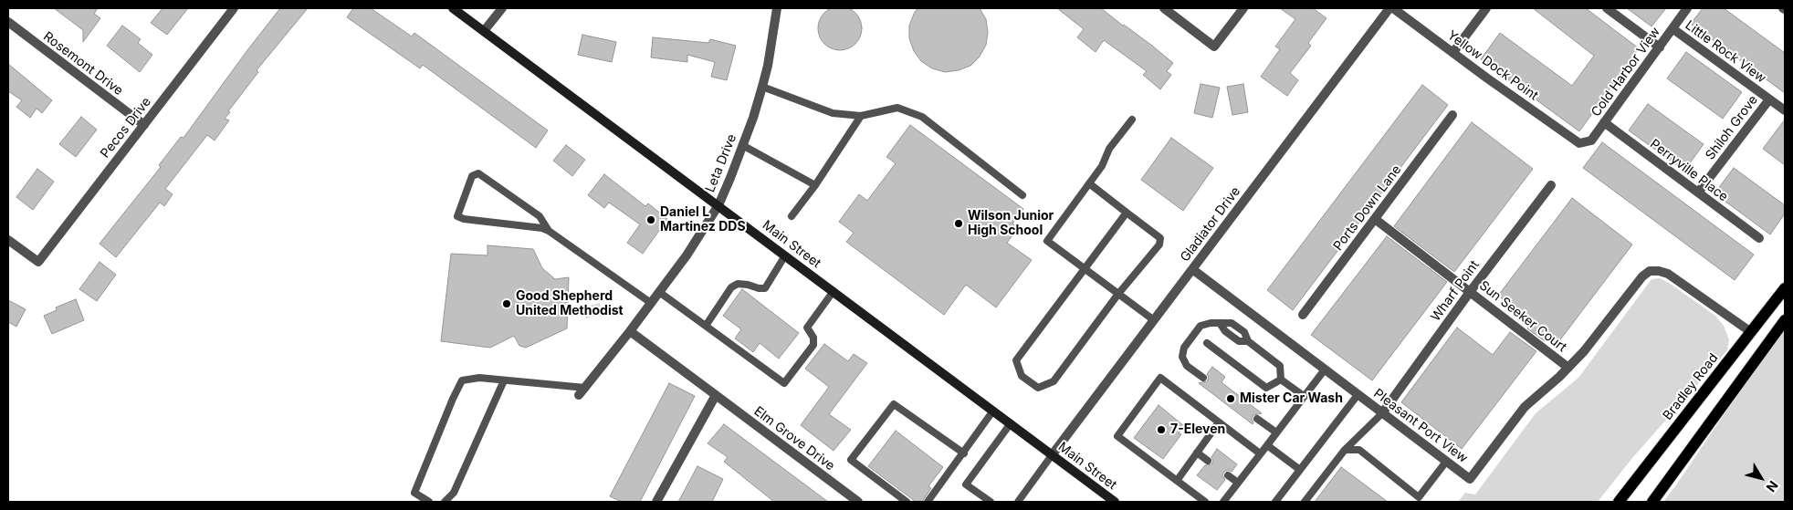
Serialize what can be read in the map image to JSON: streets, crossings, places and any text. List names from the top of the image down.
{
  "streets": {
    "main road": ["Main Street", "Bradley Road"],
    "street": [
      "Little Rock View",
      "Rosemont Drive",
      "Yellow Dock Point",
      "Cold Harbor View",
      "Pecos Drive",
      "Shiloh Grove",
      "Leta Drive",
      "Perryville Place",
      "Ports Down Lane",
      "Gladiator Drive",
      "Wharf Point",
      "Sun Seeker Court",
      "Pleasant Port View",
      "Elm Grove Drive"
    ]
  },
  "crossings": [
    ["Little Rock View", "Cold Harbor View"],
    ["Little Rock View", "Shiloh Grove"],
    ["Rosemont Drive", "Pecos Drive"],
    ["Yellow Dock Point", "Cold Harbor View"],
    ["Yellow Dock Point", "Gladiator Drive"],
    ["Cold Harbor View", "Perryville Place"],
    ["Shiloh Grove", "Perryville Place"],
    ["Leta Drive", "Main Street"],
    ["Leta Drive", "Elm Grove Drive"],
    ["Ports Down Lane", "Sun Seeker Court"],
    ["Gladiator Drive", "Main Street"],
    ["Gladiator Drive", "Pleasant Port View"],
    ["Wharf Point", "Sun Seeker Court"],
    ["Wharf Point", "Pleasant Port View"],
    ["Sun Seeker Court", "Pleasant Port View"],
    ["Bradley Road", "Pleasant Port View"]
  ],
  "places": [
    "Daniel L Martinez DDS",
    "Wilson Junior High School",
    "Good Shepherd United Methodist",
    "Mister Car Wash",
    "7-Eleven"
  ],
  "north": "bottom right"
}
